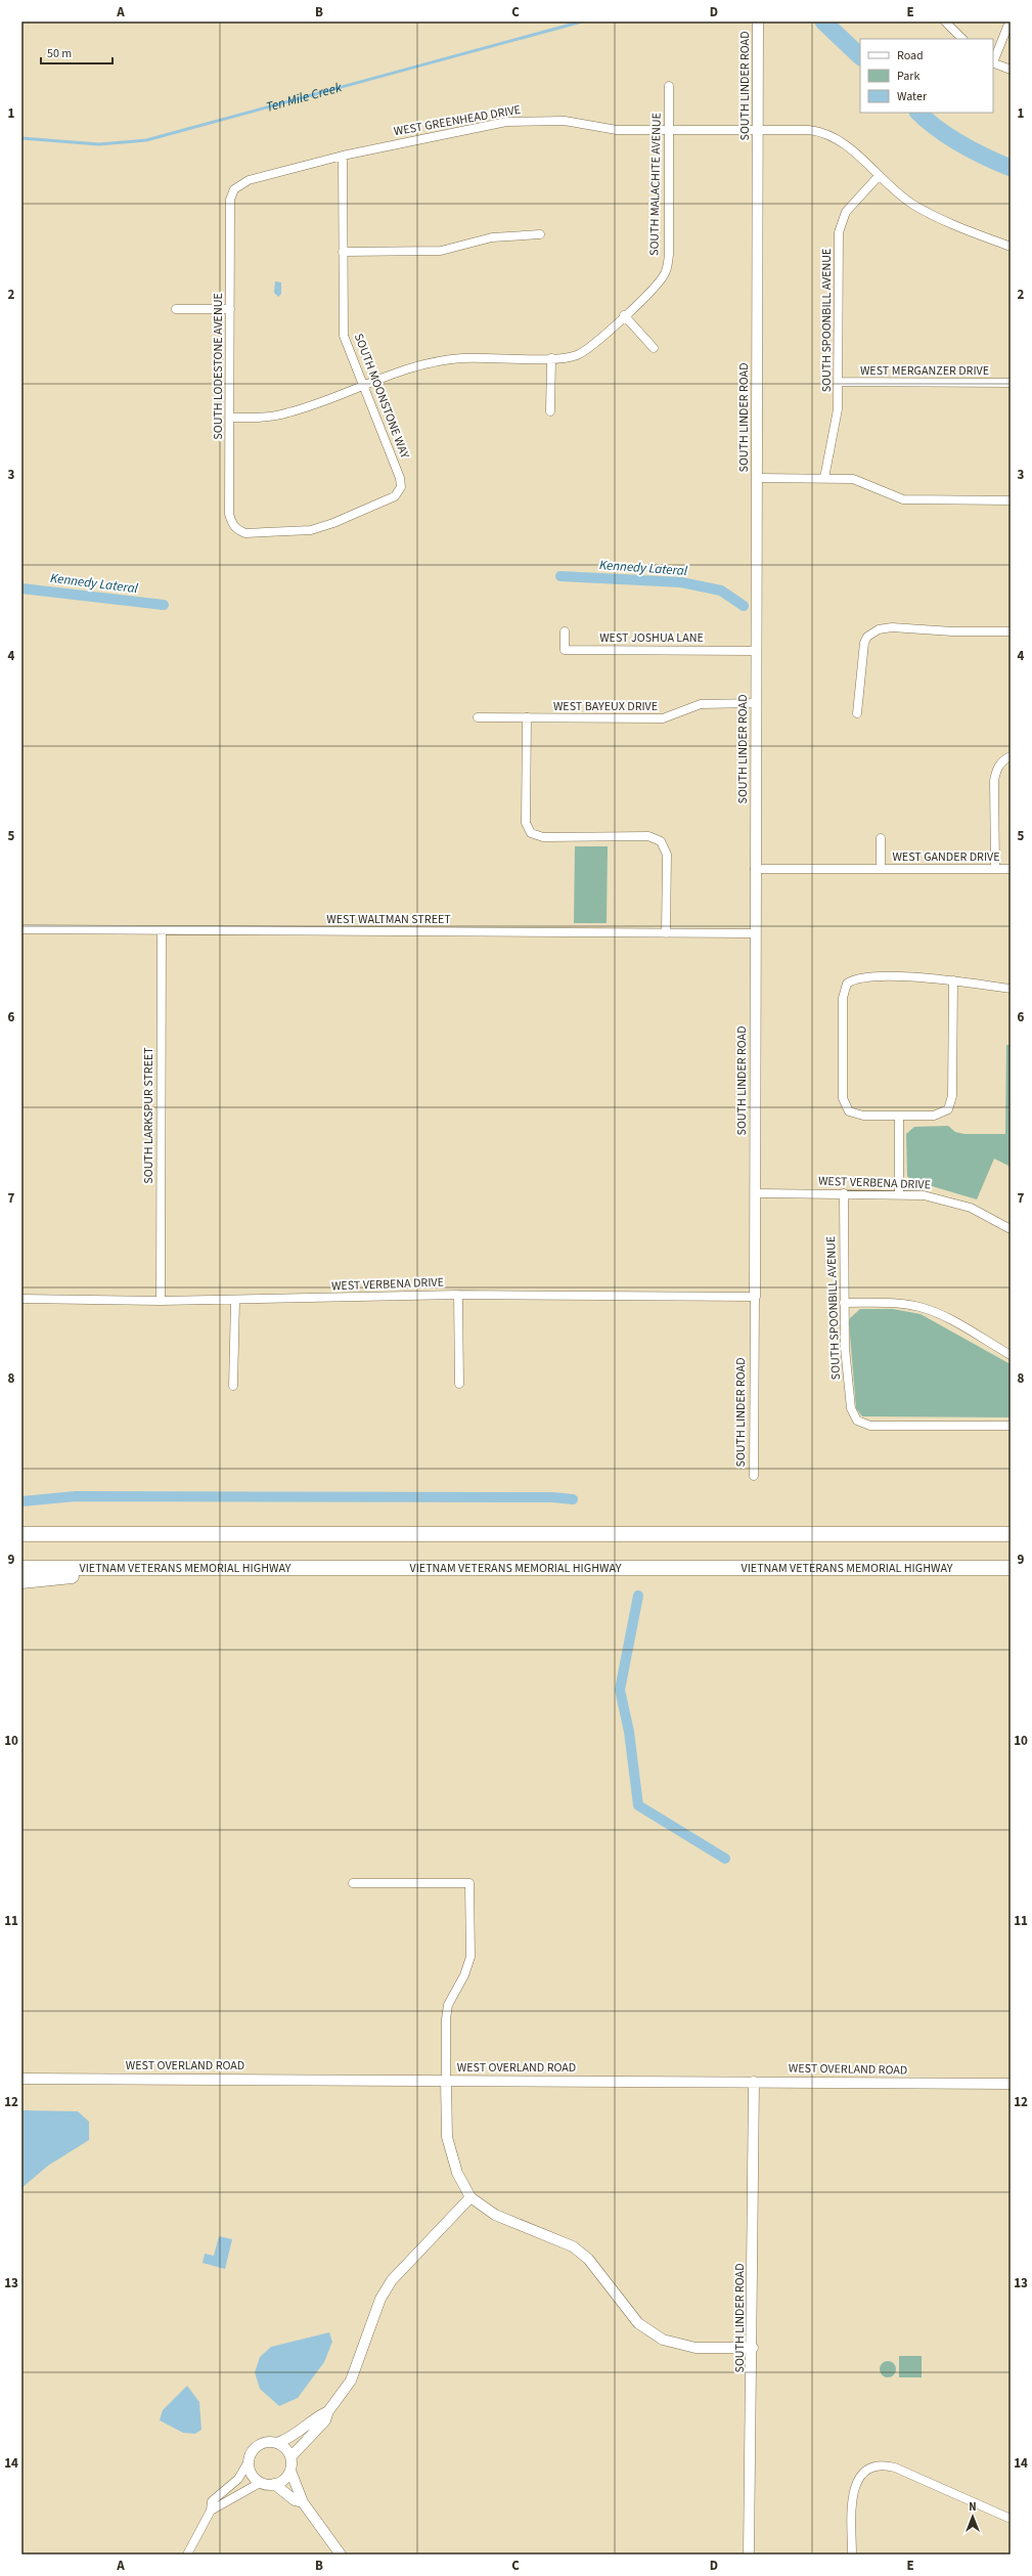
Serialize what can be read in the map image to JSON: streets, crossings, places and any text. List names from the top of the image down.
{
  "streets": {
    "highway": ["VIETNAM VETERANS MEMORIAL HIGHWAY"],
    "street": [
      "SOUTH LINDER ROAD",
      "WEST GREENHEAD DRIVE",
      "SOUTH MALACHITE AVENUE",
      "SOUTH SPOONBILL AVENUE",
      "SOUTH LODESTONE AVENUE",
      "WEST MERGANZER DRIVE",
      "SOUTH MOONSTONE WAY",
      "WEST JOSHUA LANE",
      "WEST BAYEUX DRIVE",
      "WEST GANDER DRIVE",
      "WEST WALTMAN STREET",
      "SOUTH LARKSPUR STREET",
      "WEST VERBENA DRIVE",
      "WEST OVERLAND ROAD"
    ]
  },
  "crossings": [
    ["SOUTH LINDER ROAD", "WEST GREENHEAD DRIVE"],
    ["SOUTH LINDER ROAD", "WEST JOSHUA LANE"],
    ["SOUTH LINDER ROAD", "WEST BAYEUX DRIVE"],
    ["SOUTH LINDER ROAD", "WEST GANDER DRIVE"],
    ["SOUTH LINDER ROAD", "WEST WALTMAN STREET"],
    ["SOUTH LINDER ROAD", "WEST VERBENA DRIVE"],
    ["SOUTH LINDER ROAD", "WEST OVERLAND ROAD"],
    ["WEST GREENHEAD DRIVE", "SOUTH MALACHITE AVENUE"],
    ["WEST GREENHEAD DRIVE", "SOUTH SPOONBILL AVENUE"],
    ["WEST GREENHEAD DRIVE", "SOUTH LODESTONE AVENUE"],
    ["WEST GREENHEAD DRIVE", "SOUTH MOONSTONE WAY"],
    ["SOUTH SPOONBILL AVENUE", "WEST MERGANZER DRIVE"],
    ["SOUTH SPOONBILL AVENUE", "WEST VERBENA DRIVE"],
    ["SOUTH LODESTONE AVENUE", "SOUTH MOONSTONE WAY"],
    ["WEST WALTMAN STREET", "SOUTH LARKSPUR STREET"],
    ["SOUTH LARKSPUR STREET", "WEST VERBENA DRIVE"]
  ],
  "water": ["Ten Mile Creek", "Kennedy Lateral"],
  "legend": ["Road", "Park", "Water"],
  "scale_bar": "50 m",
  "north": "top",
  "grid": {
    "columns": [
      "A",
      "B",
      "C",
      "D",
      "E"
    ],
    "rows": [
      "1",
      "2",
      "3",
      "4",
      "5",
      "6",
      "7",
      "8",
      "9",
      "10",
      "11",
      "12",
      "13",
      "14"
    ]
  }
}
